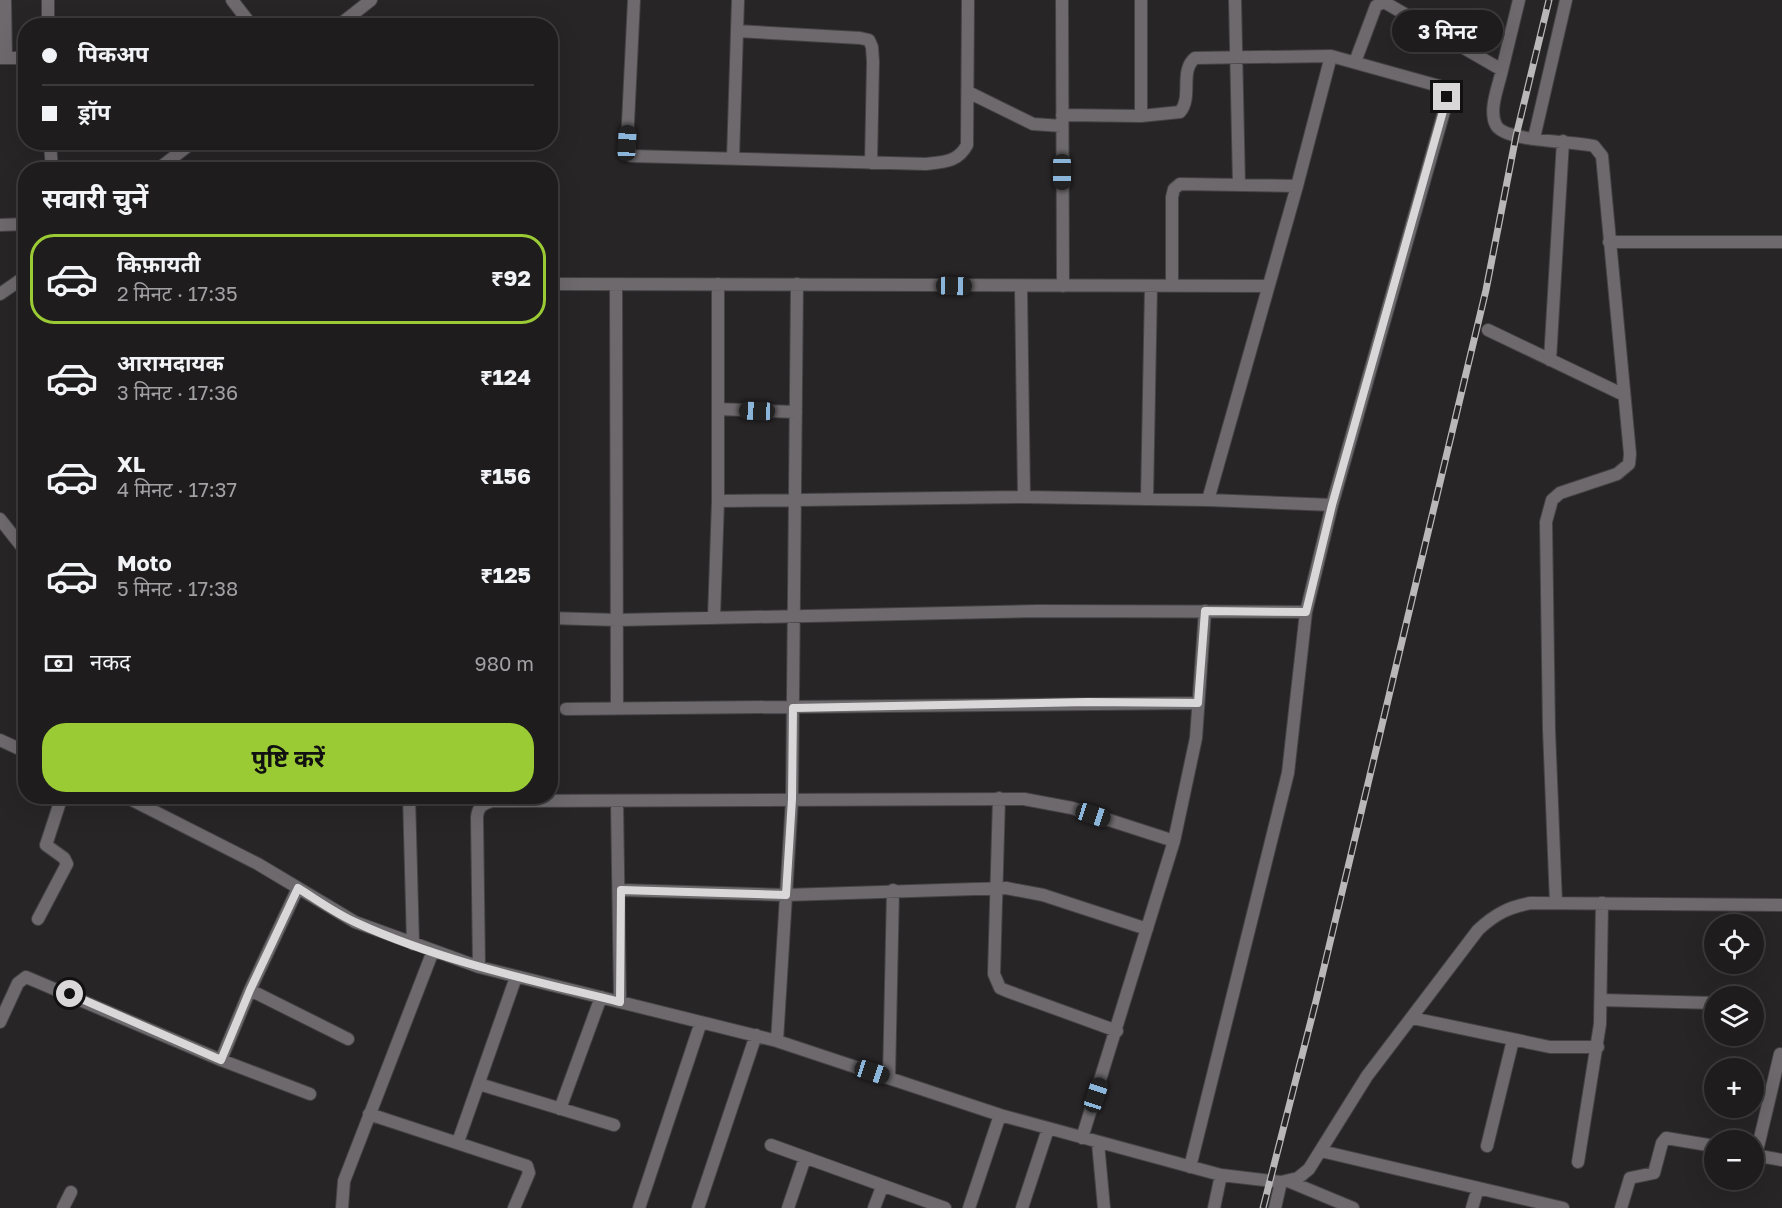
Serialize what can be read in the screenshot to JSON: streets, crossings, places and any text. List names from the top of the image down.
{
  "page": {
    "bubble": "3 मिनट",
    "banner": ["पिकअप", "ड्रॉप"],
    "heading": "सवारी चुनें",
    "list": [
      {
        "name": "किफ़ायती",
        "note": "2 मिनट · 17:35",
        "value": "₹92"
      },
      {
        "name": "आरामदायक",
        "note": "3 मिनट · 17:36",
        "value": "₹124"
      },
      {
        "name": "XL",
        "note": "4 मिनट · 17:37",
        "value": "₹156"
      },
      {
        "name": "Moto",
        "note": "5 मिनट · 17:38",
        "value": "₹125"
      }
    ],
    "pay": ["नकद", "980 m"],
    "buttons": "पुष्टि करें",
    "map_buttons": ["+", "−"]
  }
}
